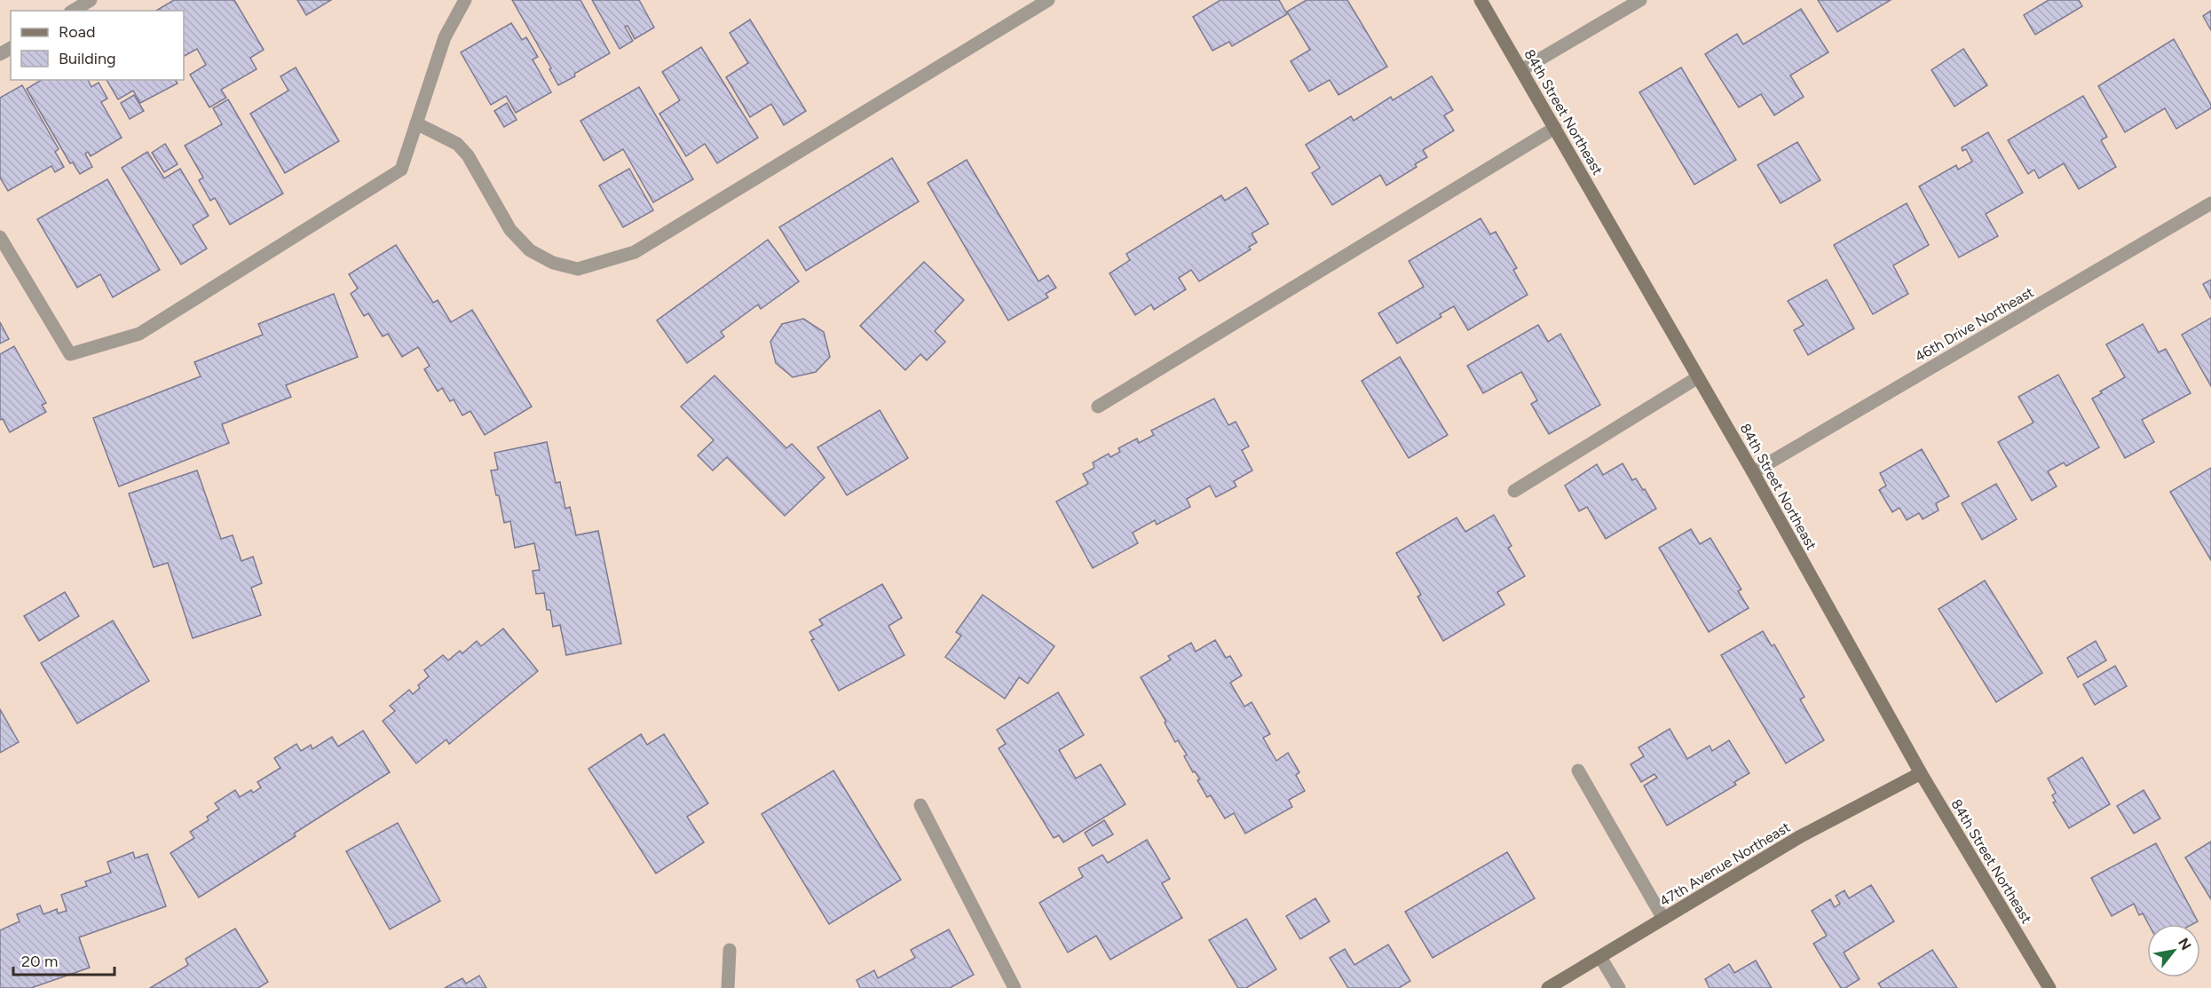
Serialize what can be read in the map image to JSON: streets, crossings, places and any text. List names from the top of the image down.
{
  "streets": {
    "street": ["84th Street Northeast", "46th Drive Northeast", "47th Avenue Northeast"]
  },
  "crossings": [
    ["84th Street Northeast", "46th Drive Northeast"],
    ["84th Street Northeast", "47th Avenue Northeast"]
  ],
  "legend": ["Road", "Building"],
  "scale_bar": "20 m",
  "north": "top right"
}
